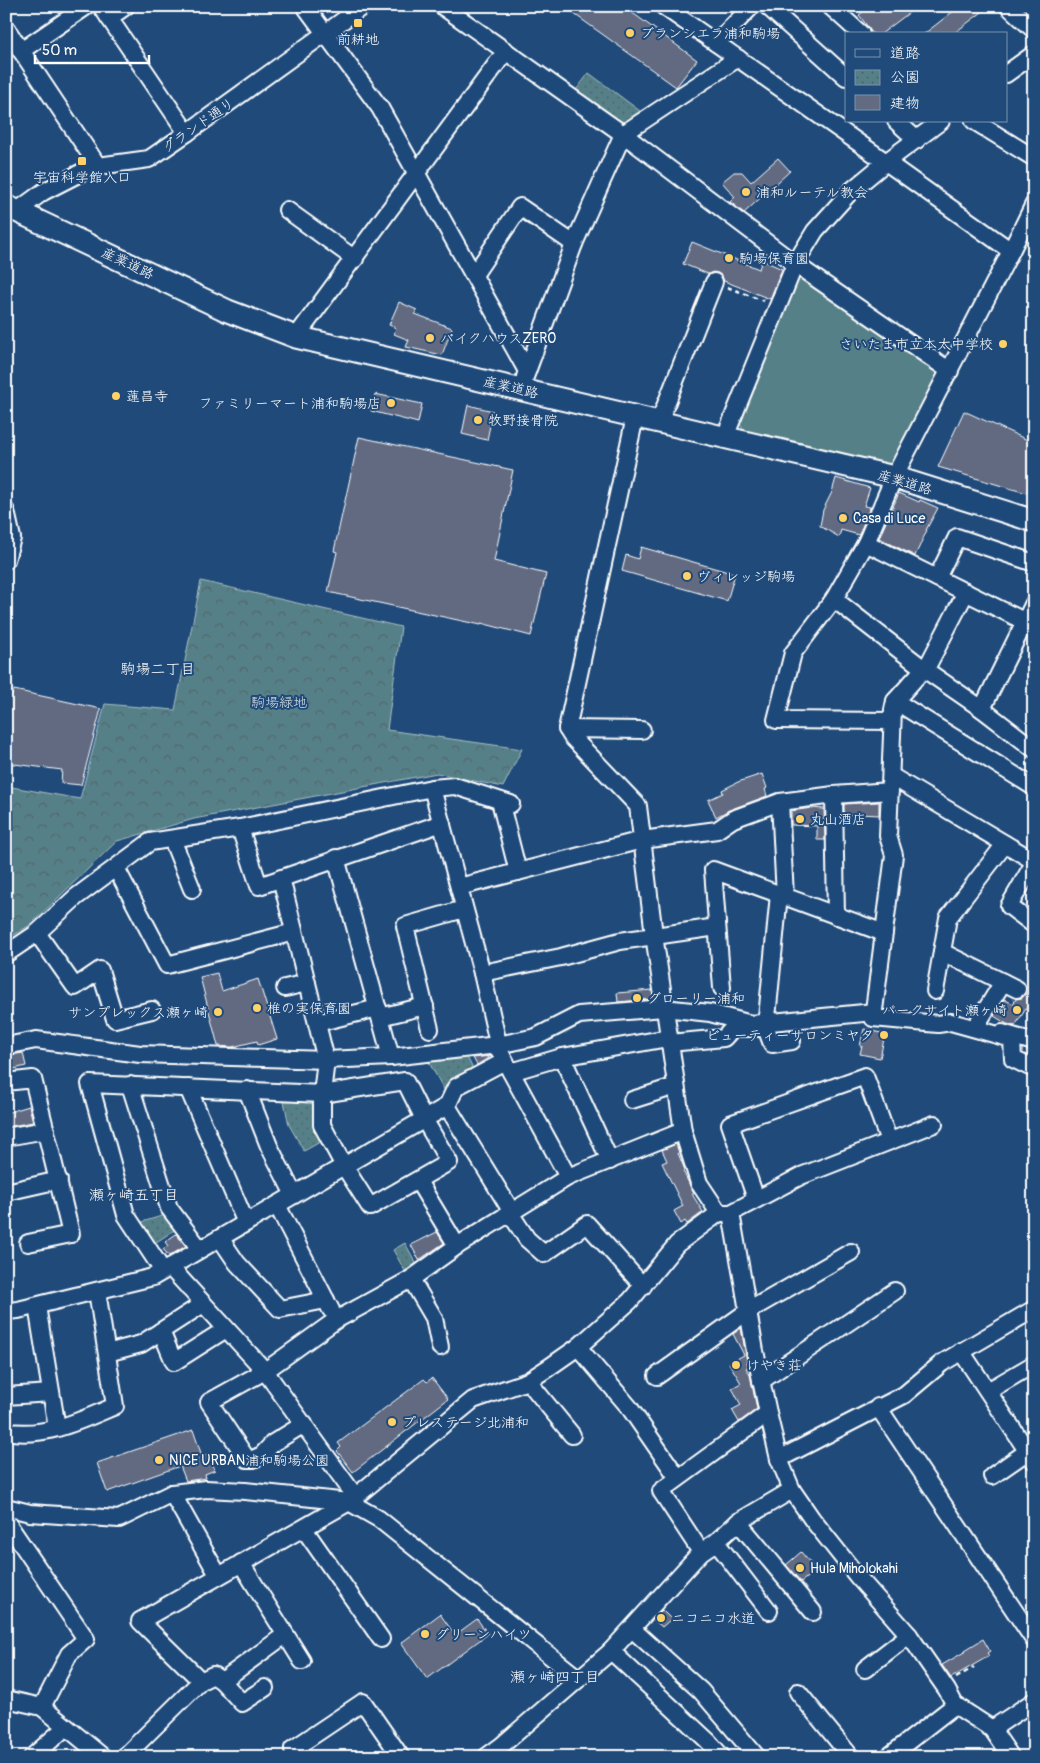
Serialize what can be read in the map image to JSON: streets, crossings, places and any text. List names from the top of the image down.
{
  "streets": {
    "main road": ["産業道路"],
    "street": ["グランド通り"]
  },
  "crossings": [
    ["グランド通り", "産業道路"]
  ],
  "districts": ["駒場二丁目", "瀬ヶ崎五丁目", "瀬ヶ崎四丁目"],
  "parks": ["駒場緑地"],
  "places": {
    "transit": ["前耕地", "宇宙科学館入口"],
    "other": [
      "ブランシエラ浦和駒場",
      "浦和ルーテル教会",
      "駒場保育園",
      "バイクハウスZERO",
      "さいたま市立本太中学校",
      "蓮昌寺",
      "ファミリーマート浦和駒場店",
      "牧野接骨院",
      "Casa di Luce",
      "ヴィレッジ駒場",
      "丸山酒店",
      "グローリー浦和",
      "椎の実保育園",
      "パークサイト瀬ヶ崎",
      "サンプレックス瀬ヶ崎",
      "ビューティーサロンミヤタ",
      "けやき荘",
      "プレステージ北浦和",
      "NICE URBAN浦和駒場公園",
      "Hula Miholokahi",
      "ニコニコ水道",
      "グリーンハイツ"
    ]
  },
  "legend": ["道路", "公園", "建物"],
  "scale_bar": "50 m"
}
